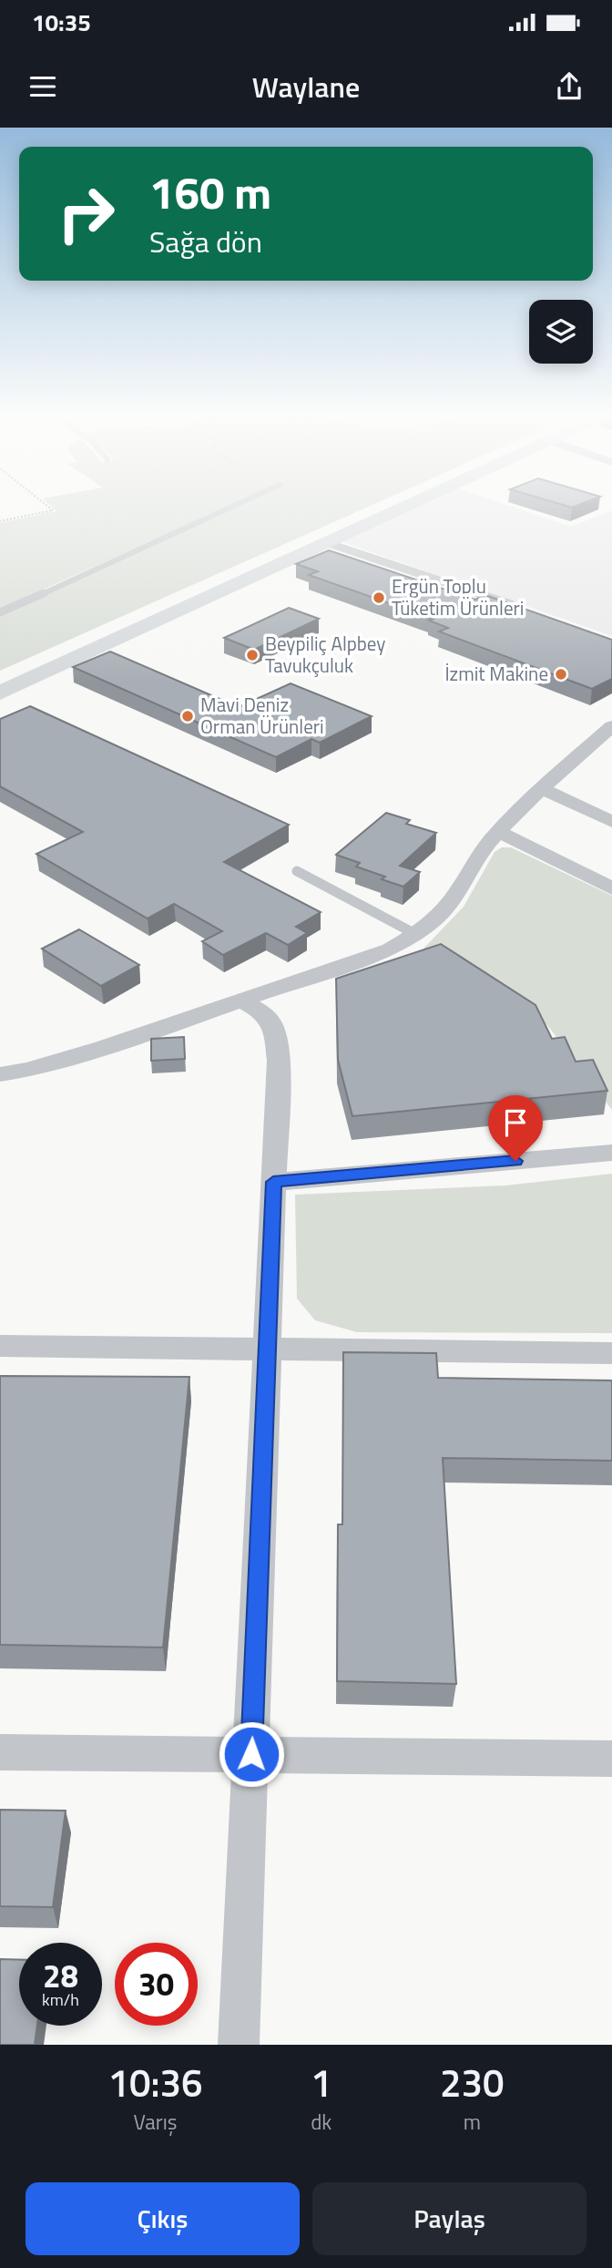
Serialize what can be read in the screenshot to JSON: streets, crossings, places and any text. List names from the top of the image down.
{
  "places": [
    "Ergün Toplu Tüketim Ürünleri",
    "Beypiliç Alpbey Tavukçuluk",
    "İzmit Makine",
    "Mavi Deniz Orman Ürünleri"
  ],
  "page": {
    "status": "10:35",
    "header": "Waylane",
    "turn": ["160 m", "Sağa dön"],
    "speed": "28 km/h",
    "limit": "30",
    "eta": [
      "10:36",
      "Varış",
      "1",
      "dk",
      "230",
      "m"
    ],
    "buttons": ["Çıkış", "Paylaş"]
  }
}
